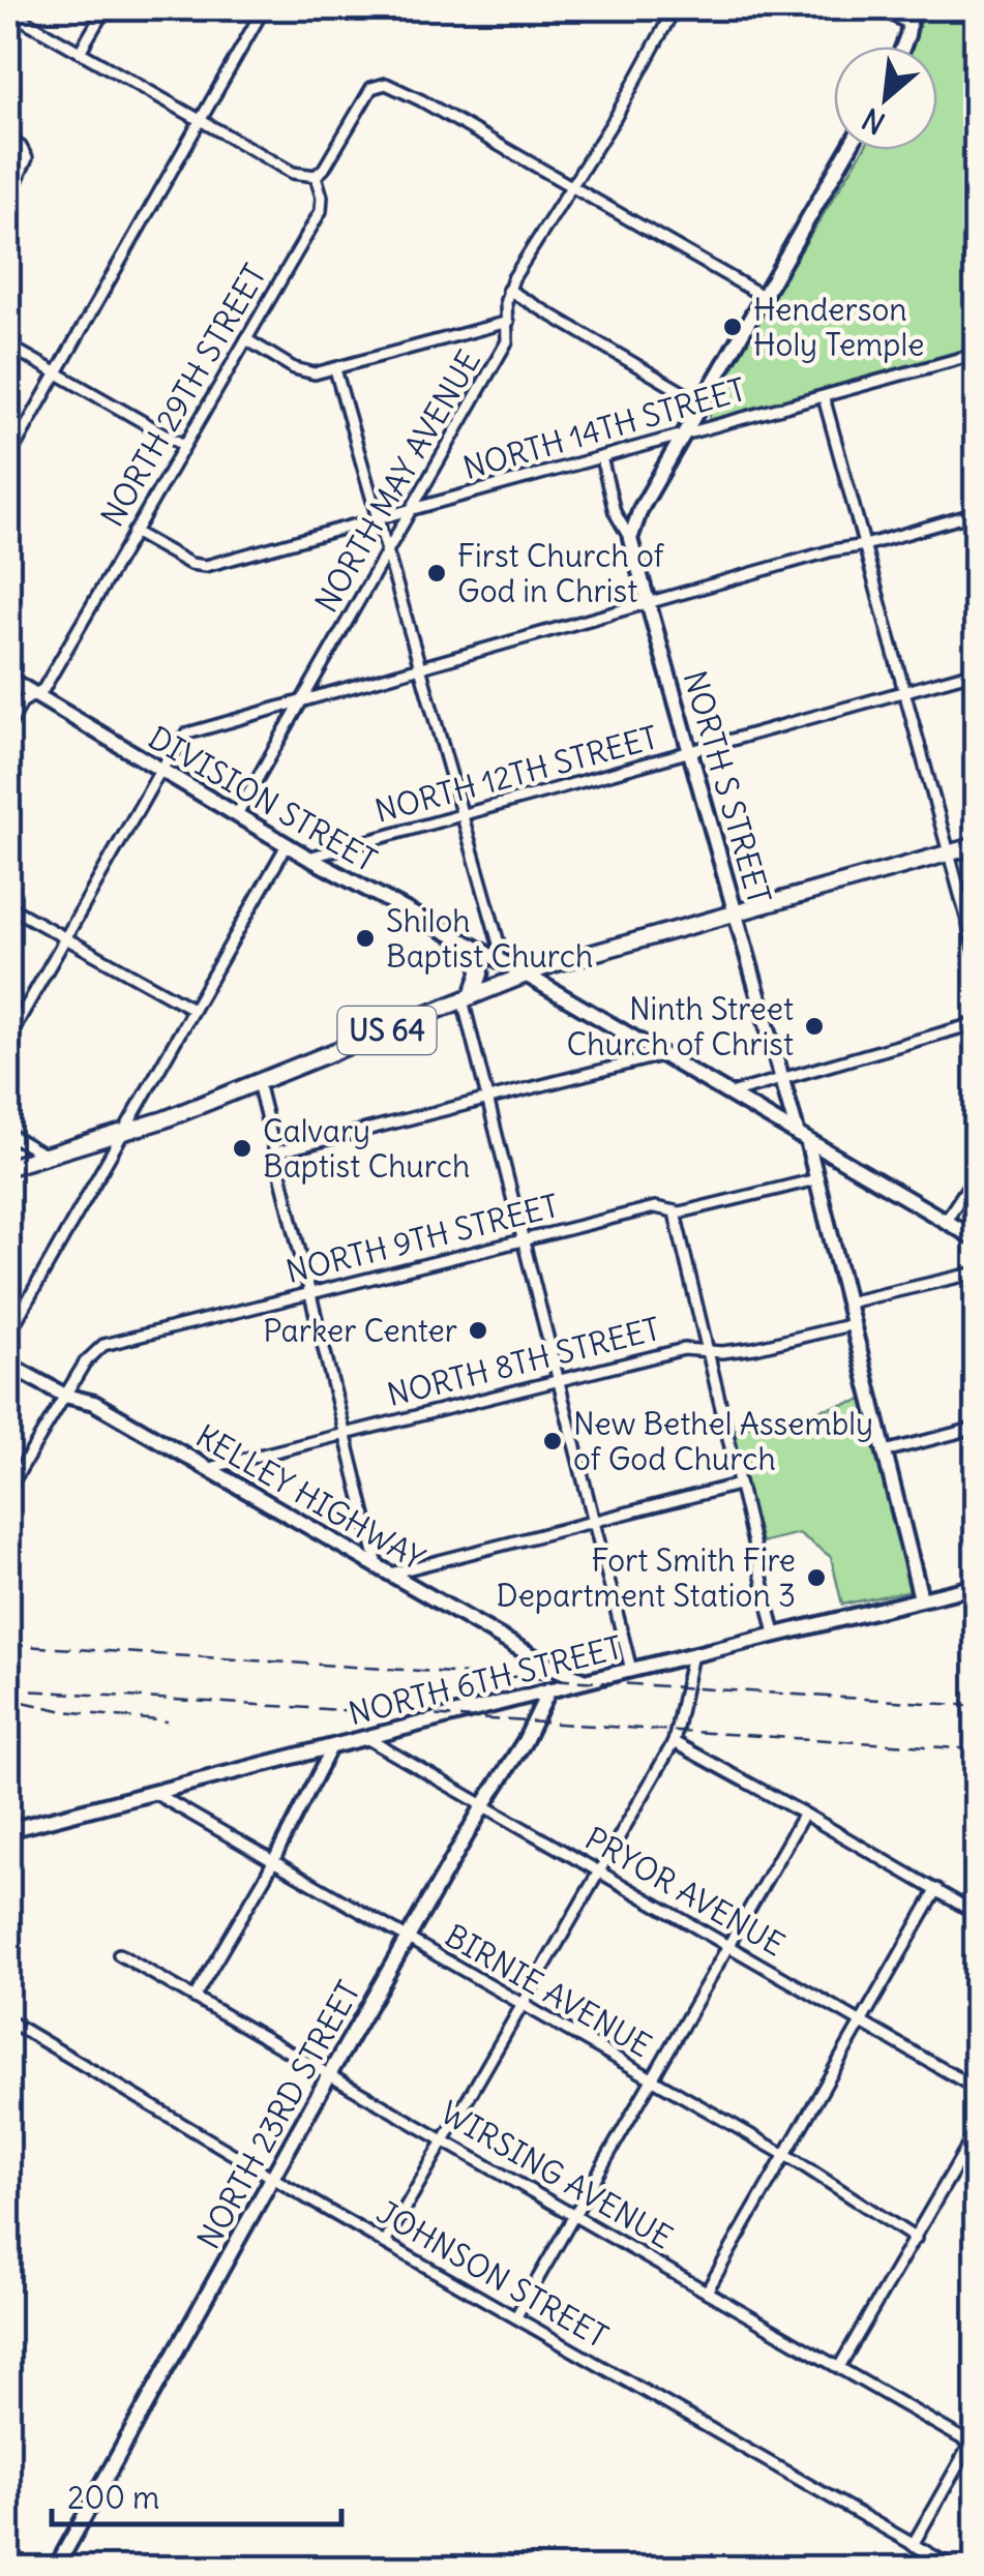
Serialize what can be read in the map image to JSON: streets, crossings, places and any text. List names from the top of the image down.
{
  "streets": {
    "main road": ["US 64"],
    "street": [
      "NORTH 29TH STREET",
      "NORTH 14TH STREET",
      "NORTH MAY AVENUE",
      "NORTH 12TH STREET",
      "NORTH S STREET",
      "DIVISION STREET",
      "NORTH 9TH STREET",
      "NORTH 8TH STREET",
      "KELLEY HIGHWAY",
      "NORTH 6TH STREET",
      "PRYOR AVENUE",
      "BIRNIE AVENUE",
      "NORTH 23RD STREET",
      "WIRSING AVENUE",
      "JOHNSON STREET"
    ]
  },
  "crossings": [
    ["NORTH 29TH STREET", "NORTH 14TH STREET"],
    ["NORTH 29TH STREET", "DIVISION STREET"],
    ["NORTH 14TH STREET", "NORTH MAY AVENUE"],
    ["NORTH 14TH STREET", "NORTH S STREET"],
    ["NORTH MAY AVENUE", "DIVISION STREET"],
    ["NORTH 12TH STREET", "NORTH S STREET"],
    ["NORTH 12TH STREET", "DIVISION STREET"],
    ["NORTH S STREET", "DIVISION STREET"],
    ["NORTH S STREET", "US 64"],
    ["NORTH S STREET", "NORTH 9TH STREET"],
    ["NORTH S STREET", "NORTH 8TH STREET"],
    ["NORTH S STREET", "NORTH 6TH STREET"],
    ["DIVISION STREET", "US 64"],
    ["NORTH 9TH STREET", "KELLEY HIGHWAY"],
    ["NORTH 8TH STREET", "KELLEY HIGHWAY"],
    ["KELLEY HIGHWAY", "NORTH 6TH STREET"],
    ["NORTH 6TH STREET", "PRYOR AVENUE"],
    ["NORTH 6TH STREET", "BIRNIE AVENUE"],
    ["NORTH 6TH STREET", "NORTH 23RD STREET"],
    ["PRYOR AVENUE", "NORTH 23RD STREET"],
    ["BIRNIE AVENUE", "NORTH 23RD STREET"],
    ["NORTH 23RD STREET", "WIRSING AVENUE"],
    ["NORTH 23RD STREET", "JOHNSON STREET"],
    ["WIRSING AVENUE", "JOHNSON STREET"]
  ],
  "places": [
    "Henderson Holy Temple",
    "First Church of God in Christ",
    "Shiloh Baptist Church",
    "Ninth Street Church of Christ",
    "Calvary Baptist Church",
    "Parker Center",
    "New Bethel Assembly of God Church",
    "Fort Smith Fire Department Station 3"
  ],
  "scale_bar": "200 m",
  "north": "bottom left"
}
